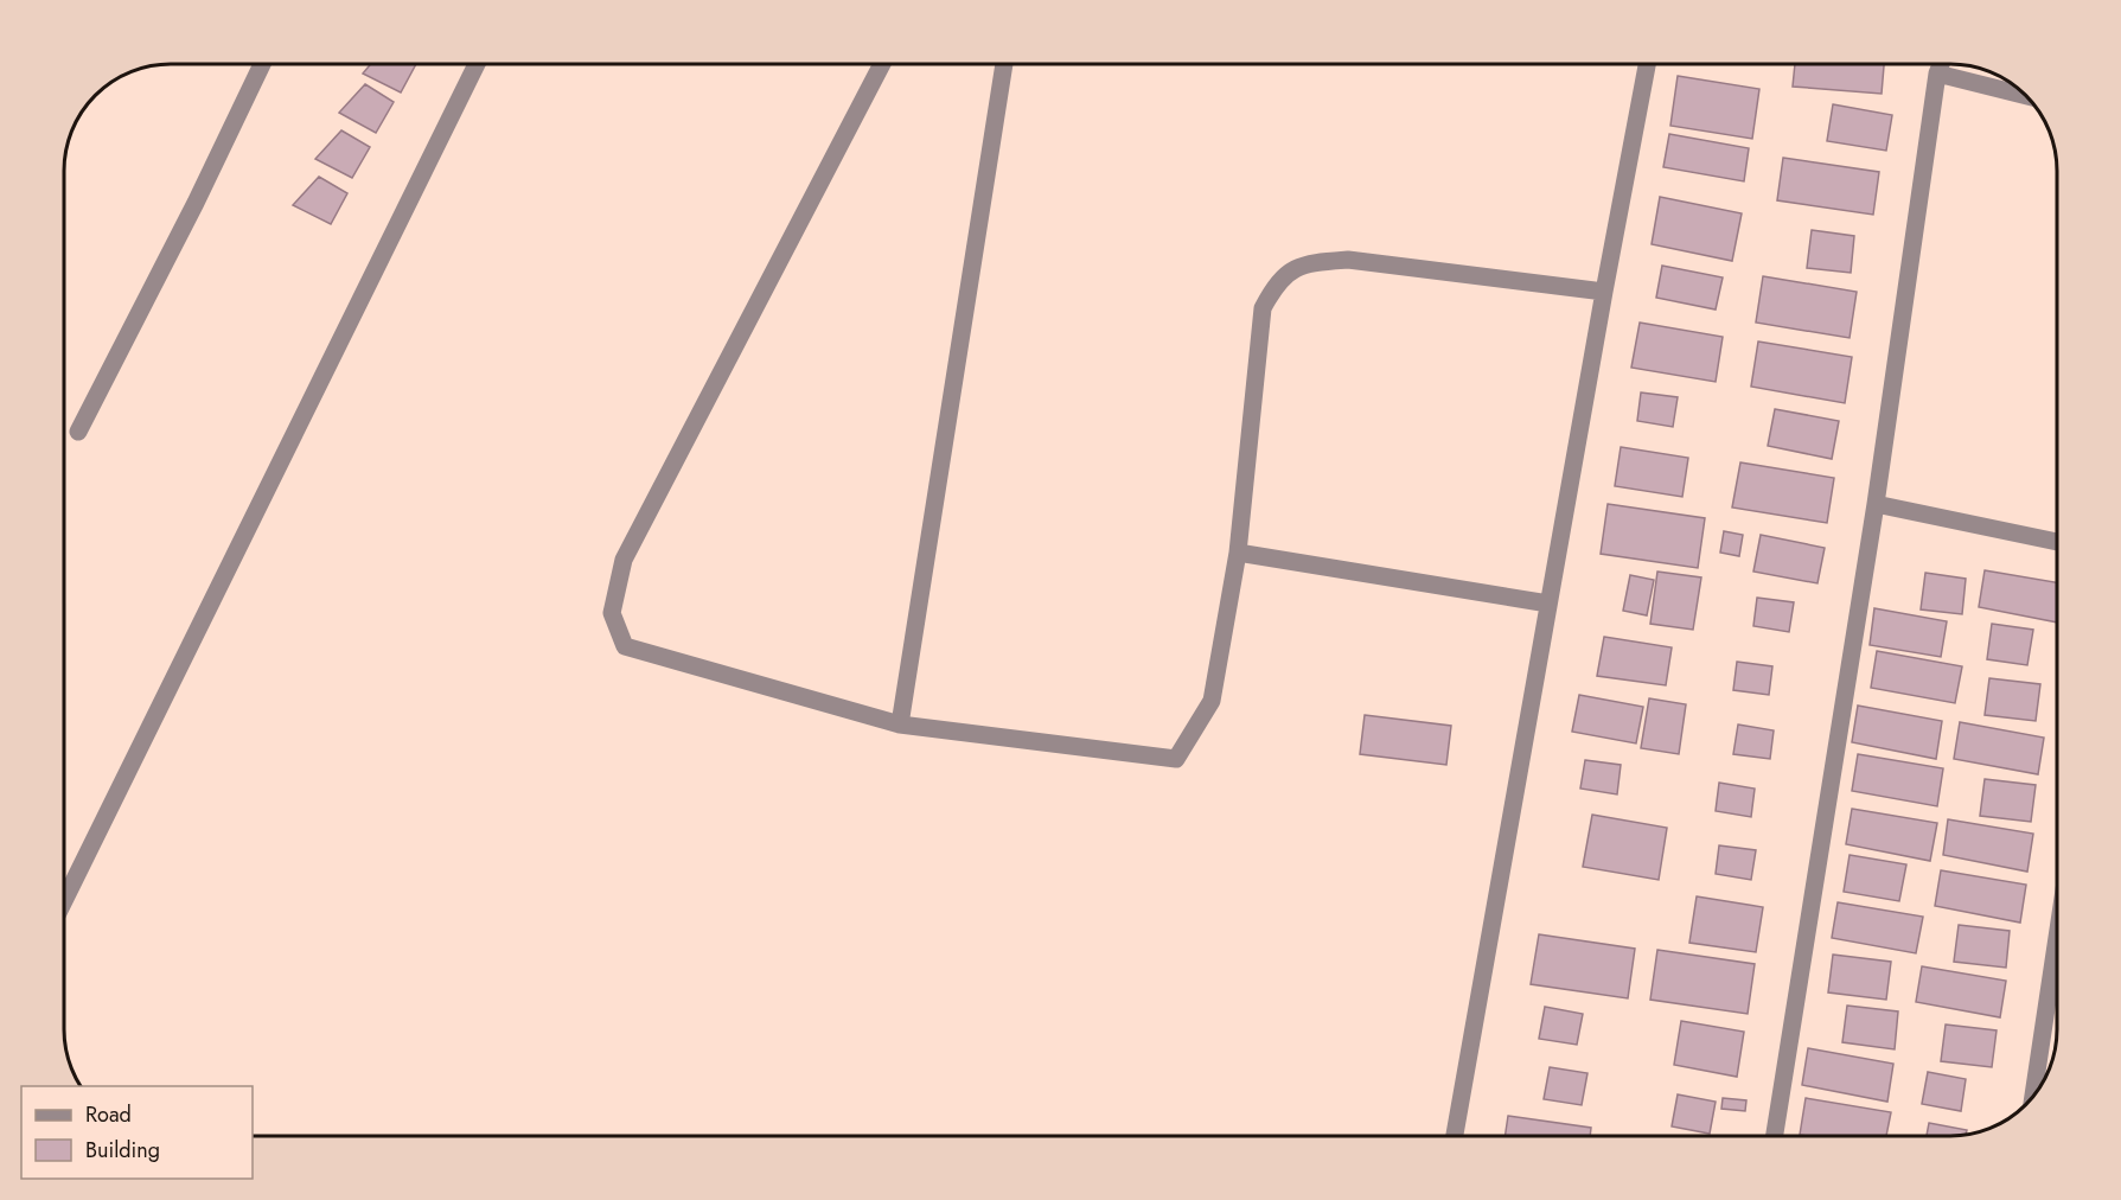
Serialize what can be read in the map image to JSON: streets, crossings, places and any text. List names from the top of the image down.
{
  "legend": ["Road", "Building"]
}
